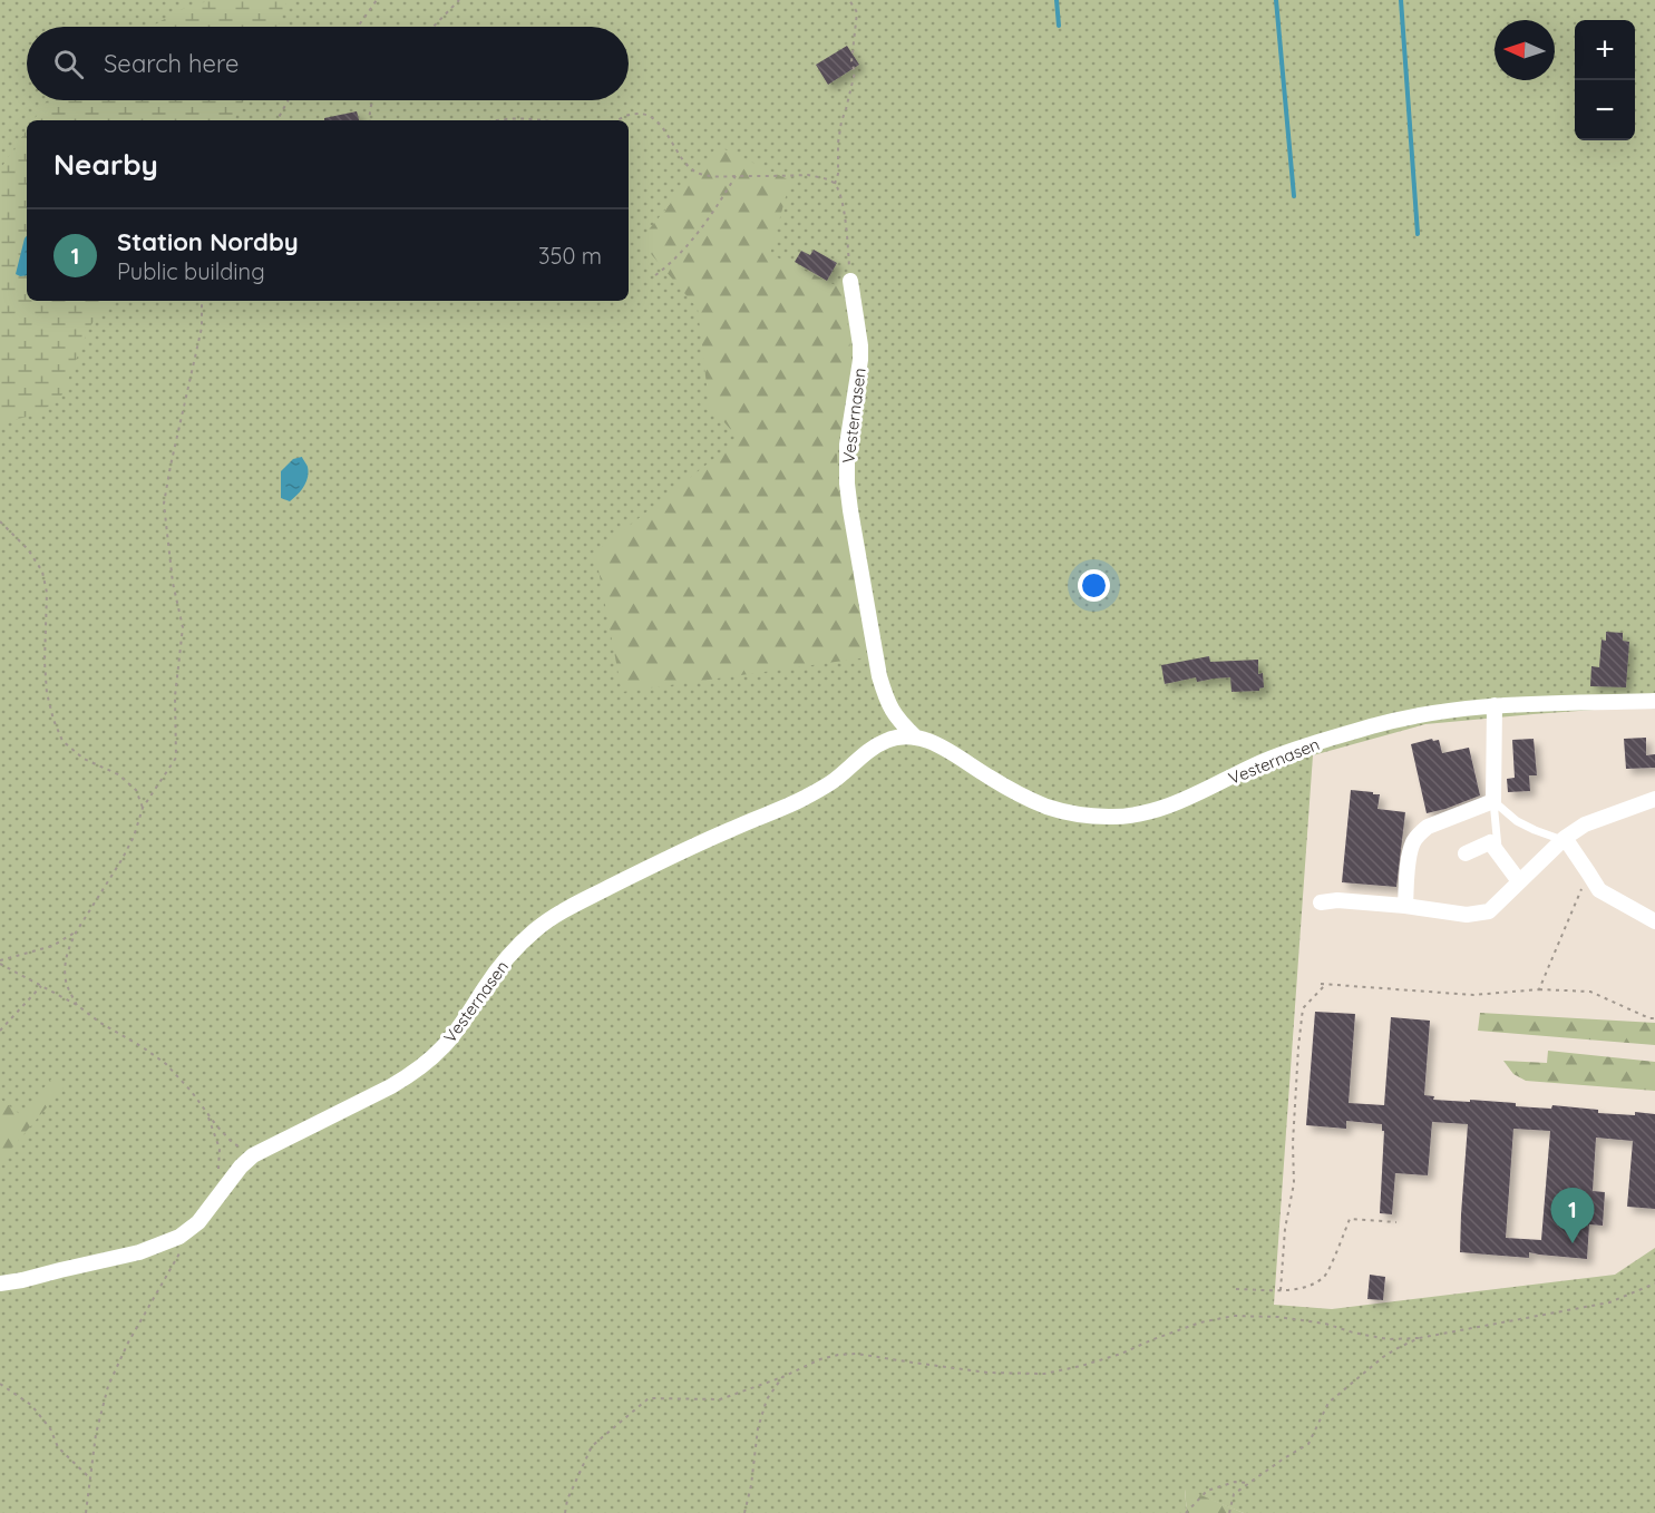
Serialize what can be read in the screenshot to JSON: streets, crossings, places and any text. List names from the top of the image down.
{
  "streets": {
    "street": ["Vesternasen"]
  },
  "north": "left",
  "page": {
    "map_buttons": ["+", "−"],
    "search": "Search here",
    "heading": "Nearby",
    "list": [
      {
        "mark": "1",
        "name": "Station Nordby",
        "note": "Public building",
        "value": "350 m"
      }
    ],
    "pins": "1"
  }
}
